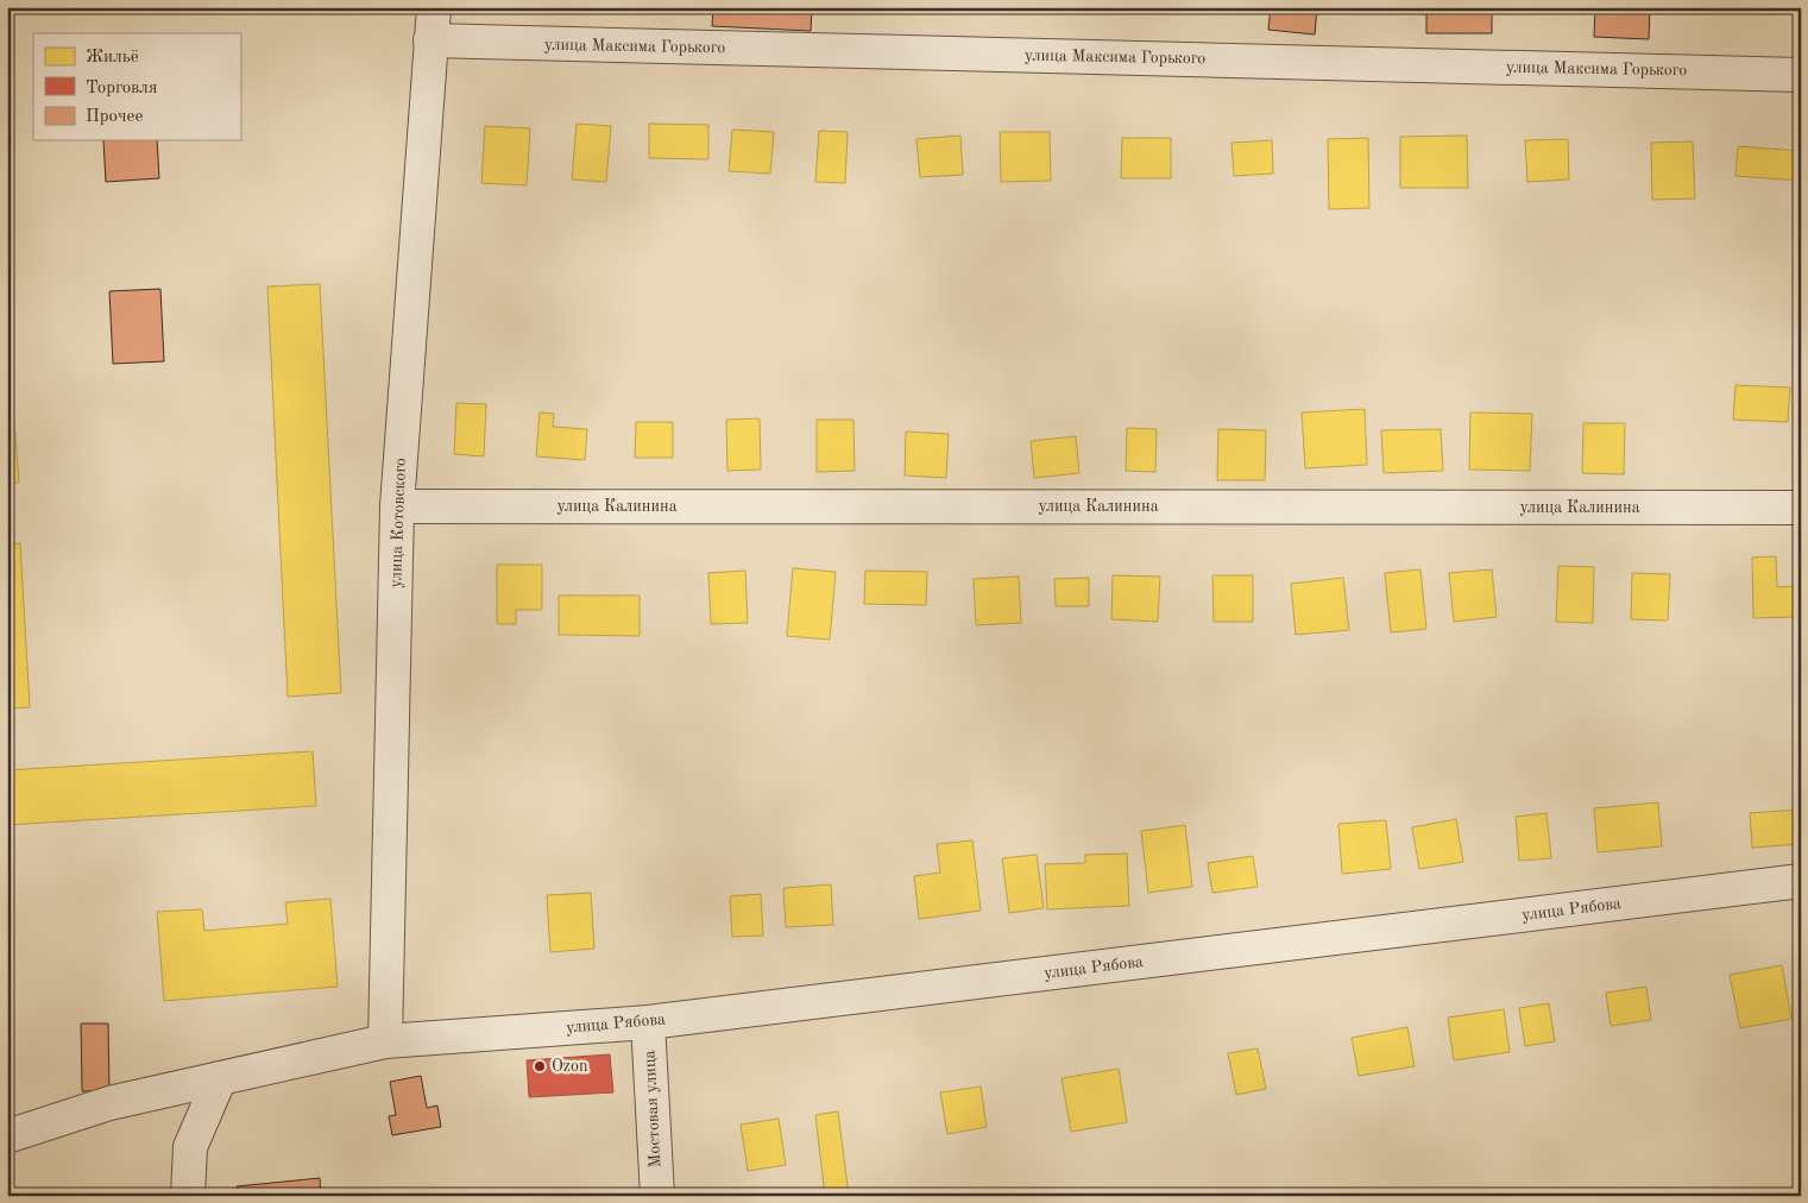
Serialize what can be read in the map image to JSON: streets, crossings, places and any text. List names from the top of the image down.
{
  "streets": {
    "street": [
      "улица Максима Горького",
      "улица Калинина",
      "улица Котовского",
      "улица Рябова",
      "Мостовая улица"
    ]
  },
  "crossings": [
    ["улица Максима Горького", "улица Котовского"],
    ["улица Калинина", "улица Котовского"],
    ["улица Котовского", "улица Рябова"],
    ["улица Рябова", "Мостовая улица"]
  ],
  "places": ["Ozon"],
  "legend": ["Жильё", "Торговля", "Прочее"]
}
